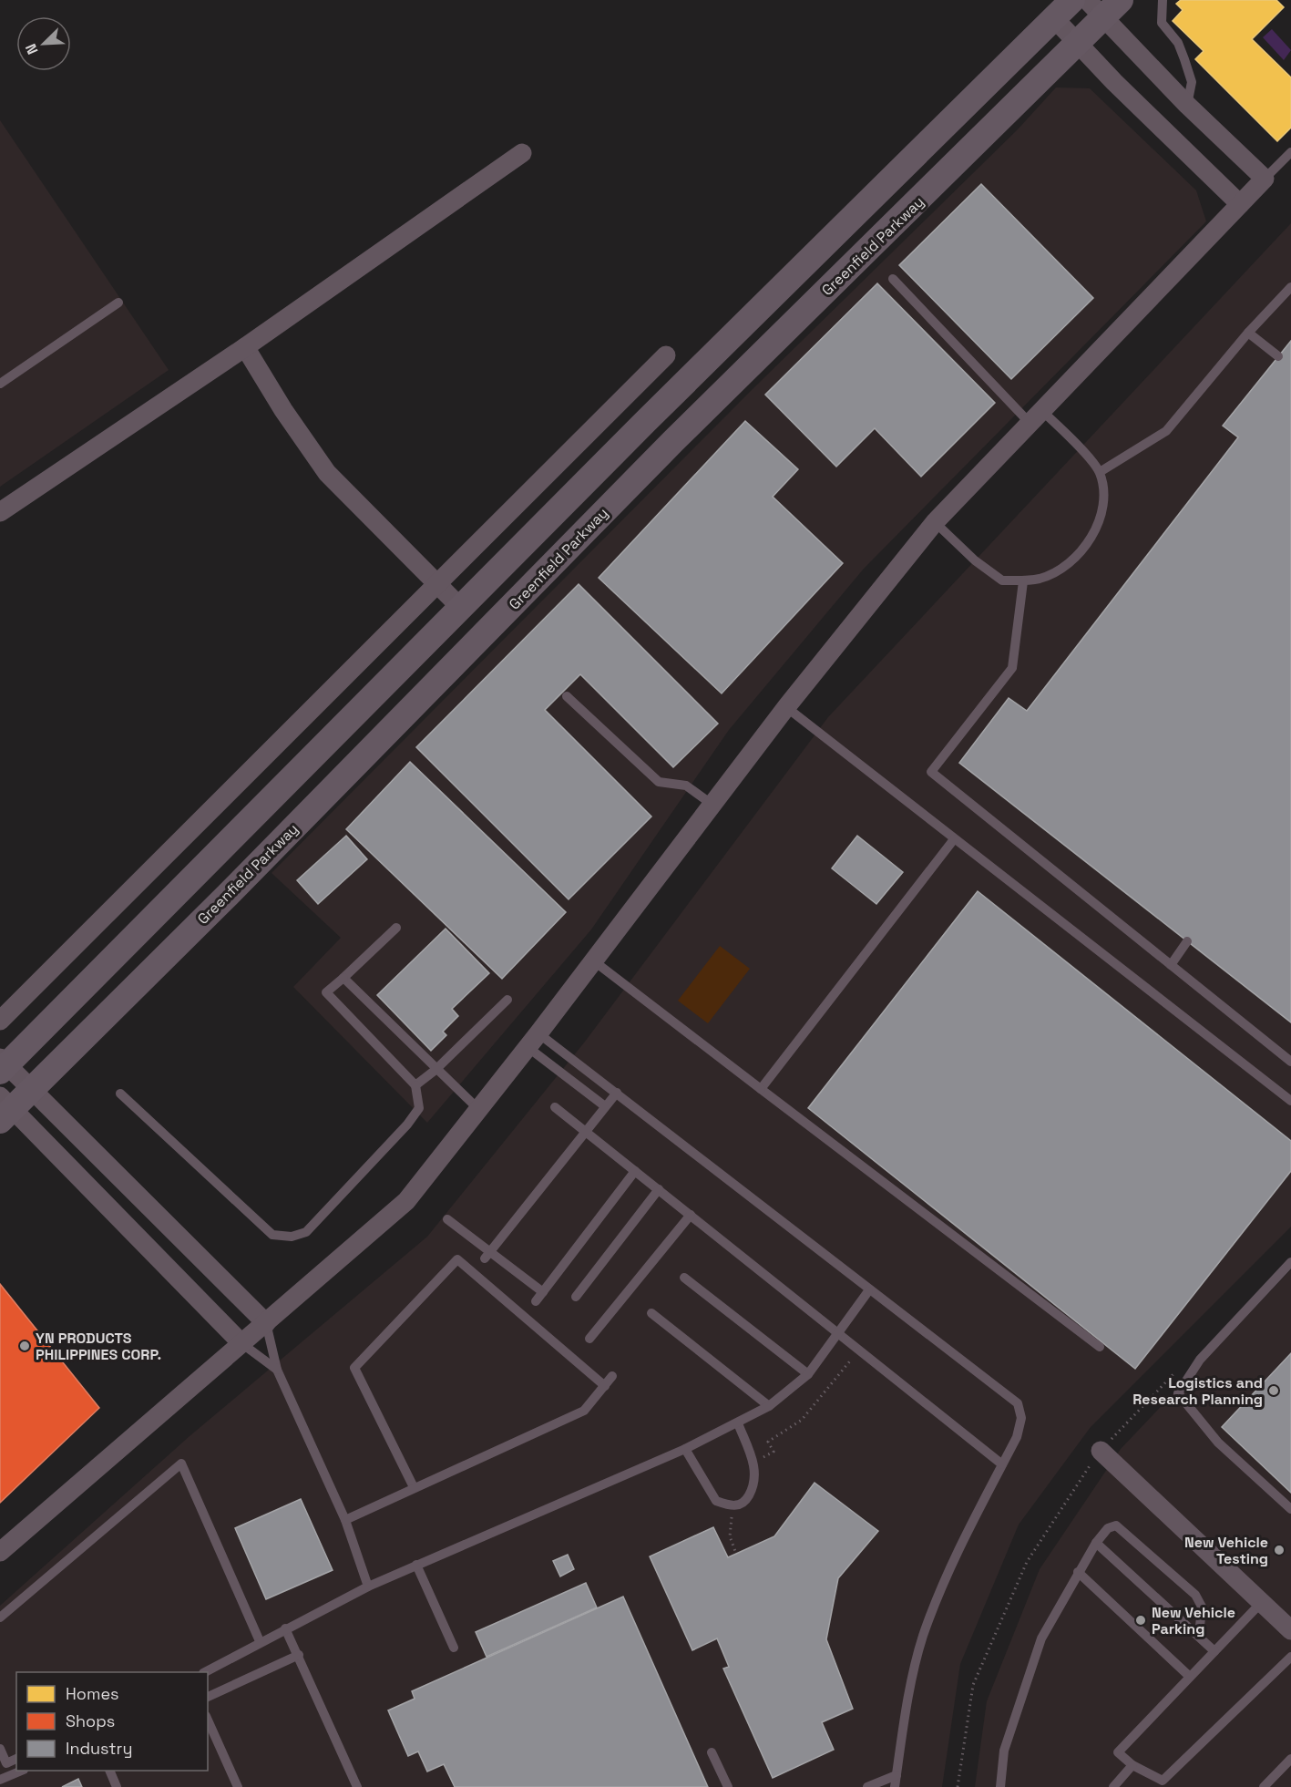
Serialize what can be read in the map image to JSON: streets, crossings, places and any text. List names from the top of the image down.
{
  "streets": {
    "main road": ["Greenfield Parkway"]
  },
  "places": [
    "YN PRODUCTS PHILIPPINES CORP.",
    "Logistics and Research Planning",
    "New Vehicle Testing",
    "New Vehicle Parking"
  ],
  "legend": ["Homes", "Shops", "Industry"],
  "north": "bottom left"
}
